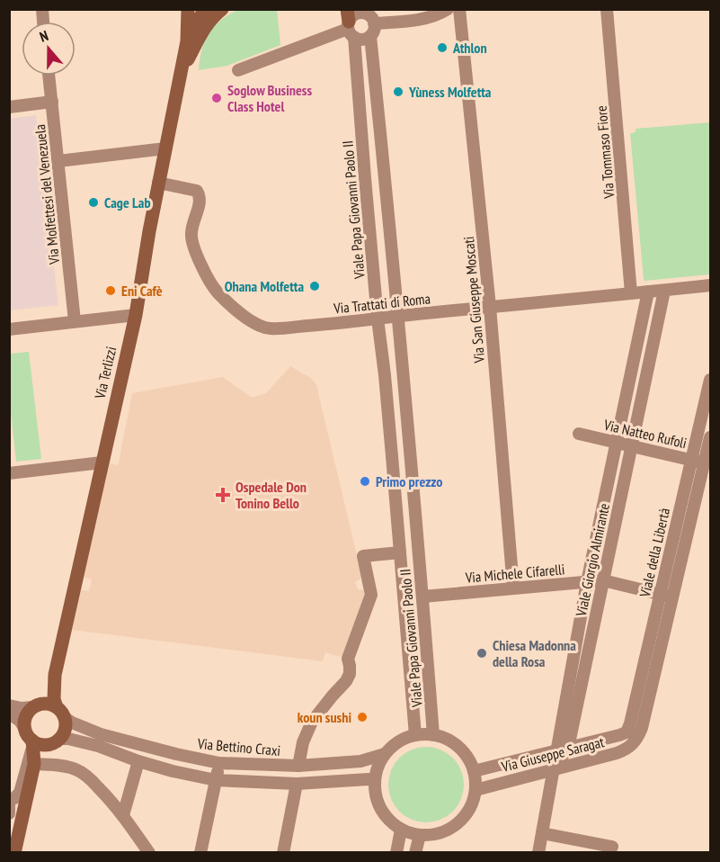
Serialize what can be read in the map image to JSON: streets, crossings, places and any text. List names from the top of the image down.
{
  "streets": {
    "main road": ["Via Terlizzi"],
    "street": [
      "Via Tommaso Fiore",
      "Via Molfettesi del Venezuela",
      "Viale Papa Giovanni Paolo II",
      "Via San Giuseppe Moscati",
      "Via Trattati di Roma",
      "Via Natteo Rufoli",
      "Viale della Libertà",
      "Viale Giorgio Almirante",
      "Via Michele Cifarelli",
      "Via Bettino Craxi",
      "Via Giuseppe Saragat"
    ]
  },
  "crossings": [
    ["Via Tommaso Fiore", "Via Trattati di Roma"],
    ["Viale Papa Giovanni Paolo II", "Via Trattati di Roma"],
    ["Viale Papa Giovanni Paolo II", "Via Michele Cifarelli"],
    ["Viale Papa Giovanni Paolo II", "Via Bettino Craxi"],
    ["Viale Papa Giovanni Paolo II", "Via Giuseppe Saragat"],
    ["Via San Giuseppe Moscati", "Via Trattati di Roma"],
    ["Via San Giuseppe Moscati", "Via Michele Cifarelli"],
    ["Via Trattati di Roma", "Via Terlizzi"],
    ["Via Trattati di Roma", "Viale Giorgio Almirante"],
    ["Via Terlizzi", "Via Bettino Craxi"],
    ["Via Natteo Rufoli", "Viale della Libertà"],
    ["Via Natteo Rufoli", "Viale Giorgio Almirante"],
    ["Viale della Libertà", "Via Michele Cifarelli"],
    ["Viale della Libertà", "Via Giuseppe Saragat"],
    ["Viale Giorgio Almirante", "Via Michele Cifarelli"],
    ["Viale Giorgio Almirante", "Via Giuseppe Saragat"],
    ["Via Bettino Craxi", "Via Giuseppe Saragat"]
  ],
  "places": {
    "other": [
      "Athlon",
      "Yùness Molfetta",
      "Soglow Business Class Hotel",
      "Cage Lab",
      "Ohana Molfetta",
      "Eni Cafè",
      "Primo prezzo",
      "Chiesa Madonna della Rosa",
      "koun sushi"
    ],
    "health": ["Ospedale Don Tonino Bello"]
  },
  "north": "top"
}
